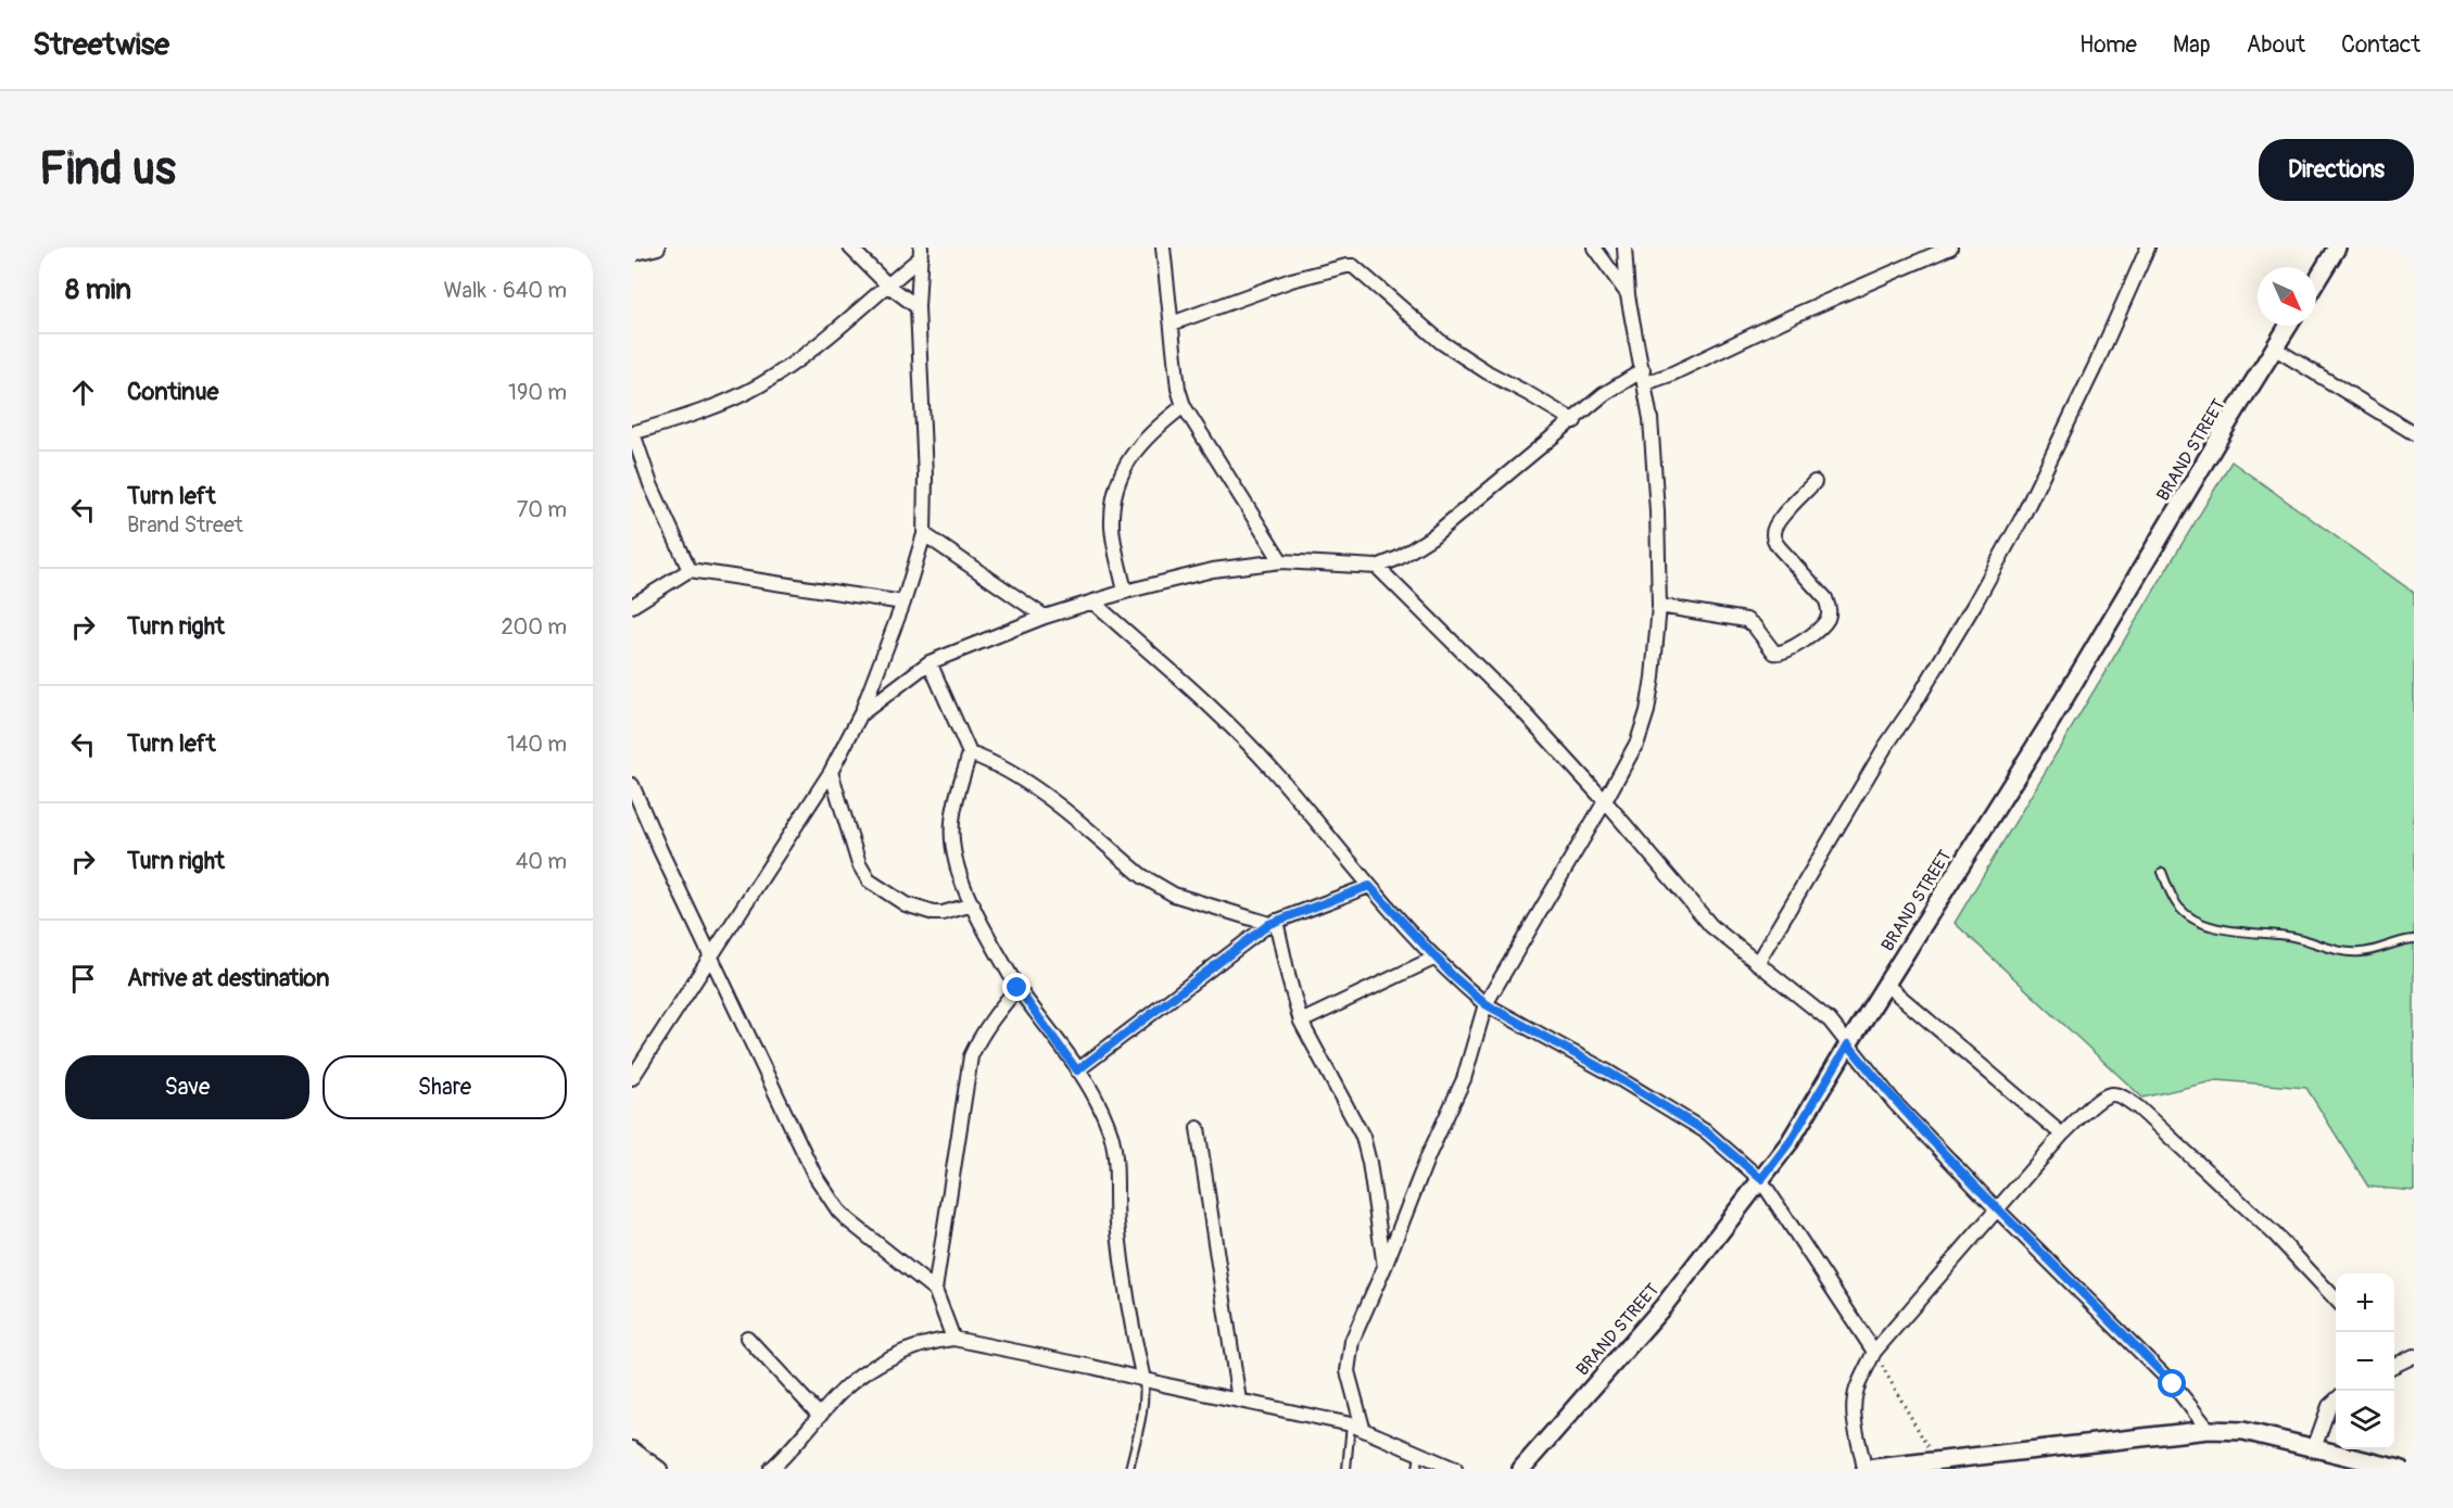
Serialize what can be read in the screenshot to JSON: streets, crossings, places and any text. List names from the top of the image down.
{
  "streets": {
    "street": ["BRAND STREET"]
  },
  "north": "bottom right",
  "page": {
    "header": "Streetwise",
    "nav": [
      "Home",
      "Map",
      "About",
      "Contact"
    ],
    "buttons": [
      "Directions",
      ["Save", "Share"]
    ],
    "title": "Find us",
    "heading": ["8 min", "Walk · 640 m"],
    "list": [
      ["Continue", "190 m"],
      ["Turn left", "Brand Street", "70 m"],
      ["Turn right", "200 m"],
      ["Turn left", "140 m"],
      ["Turn right", "40 m"],
      "Arrive at destination"
    ],
    "map_buttons": ["+", "−"]
  }
}
